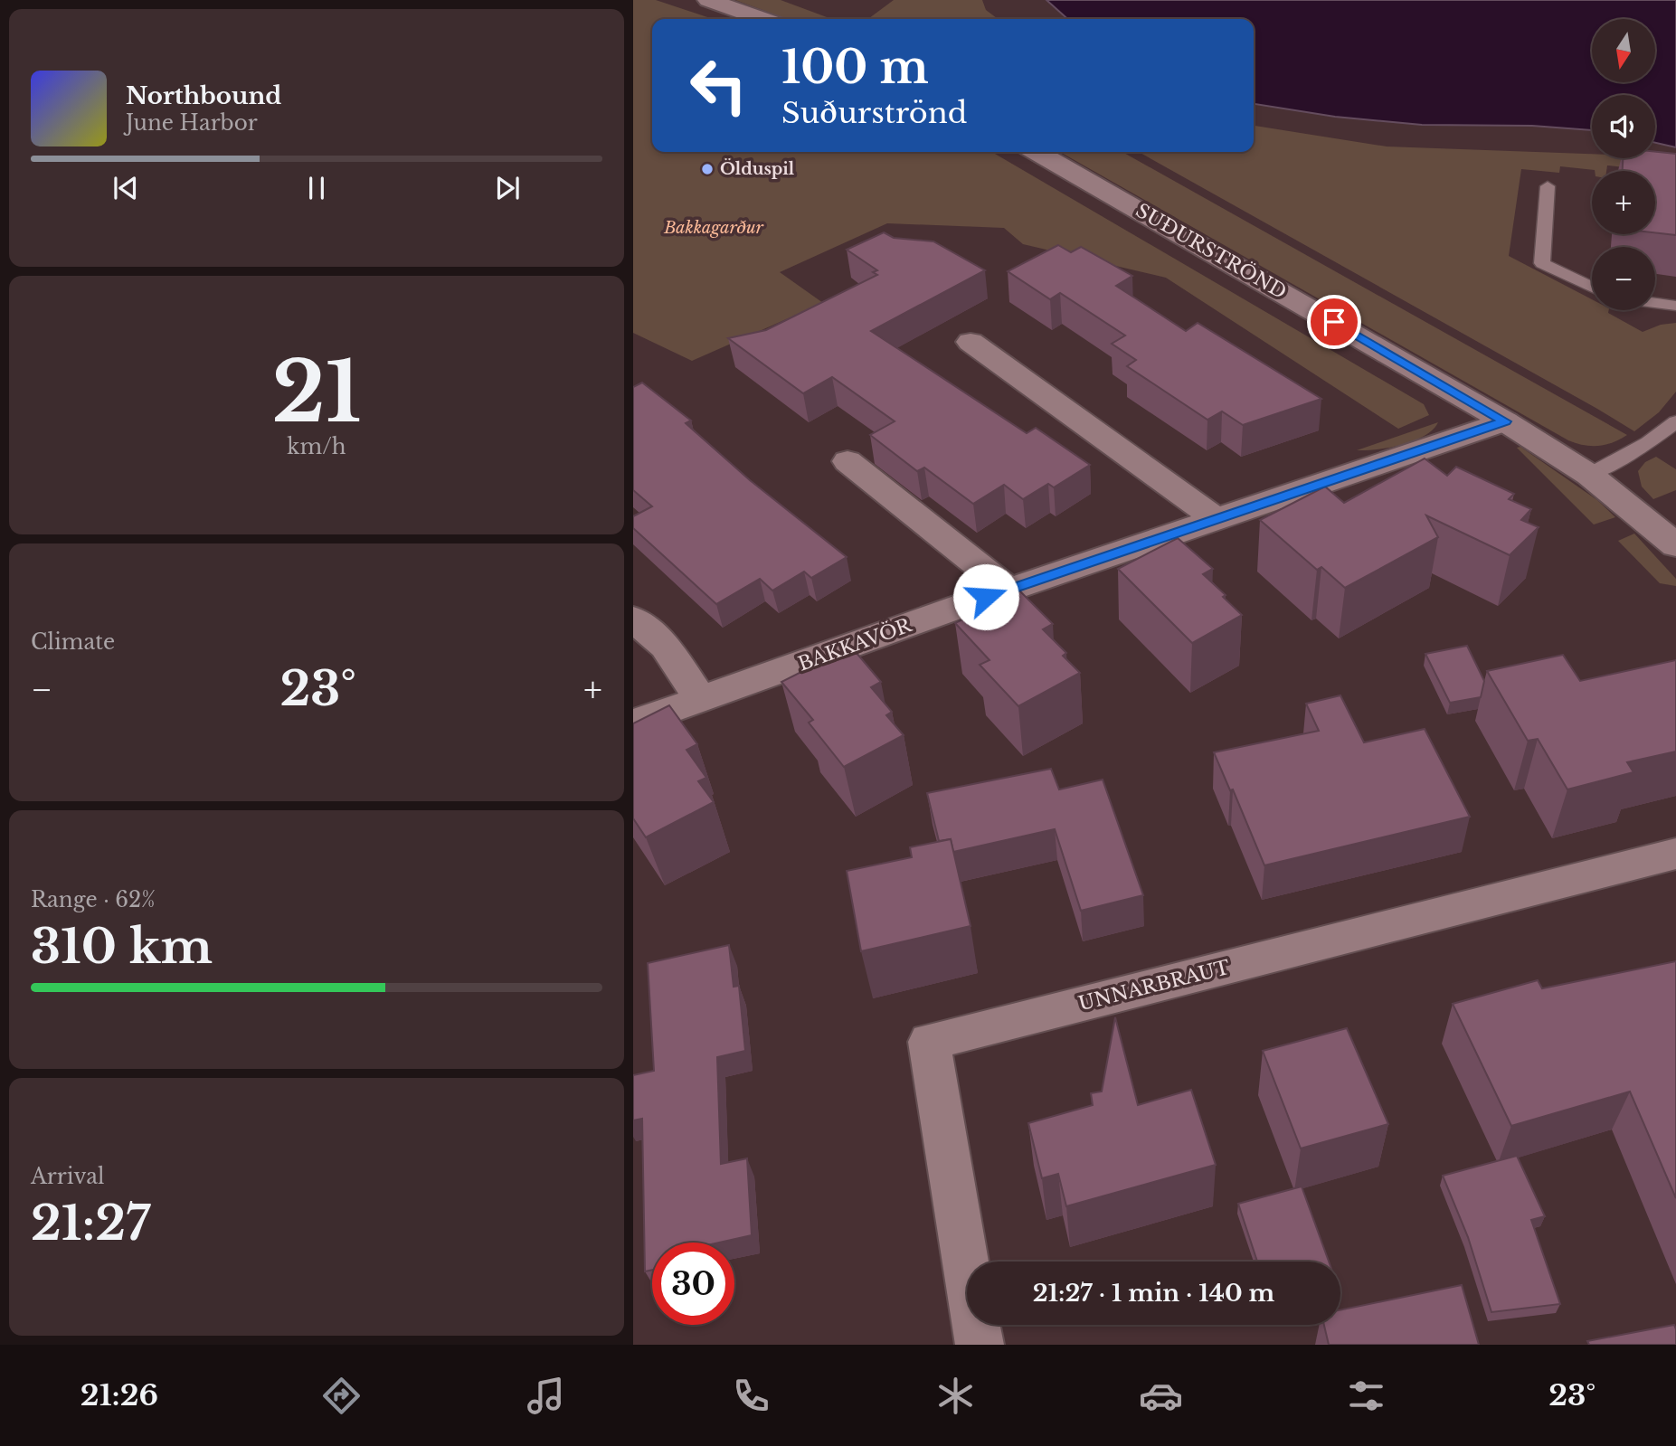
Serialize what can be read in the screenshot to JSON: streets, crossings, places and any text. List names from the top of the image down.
{
  "streets": {
    "street": ["SUÐURSTRÖND", "BAKKAVÖR", "UNNARBRAUT"]
  },
  "crossings": [
    ["SUÐURSTRÖND", "BAKKAVÖR"]
  ],
  "parks": ["Bakkagarður"],
  "places": ["Ölduspil"],
  "north": "bottom",
  "page": {
    "map_buttons": ["+", "−"],
    "turn": ["100 m", "Suðurströnd"],
    "song": ["Northbound", "June Harbor"],
    "tile": [
      ["21", "km/h"],
      "Climate",
      ["Range · 62%", "310 km"],
      ["Arrival", "21:27"]
    ],
    "heat": ["−", "23°", "+"],
    "limit": "30",
    "trip": "21:27 · 1 min · 140 m",
    "tabs": ["21:26", "23°"]
  }
}
